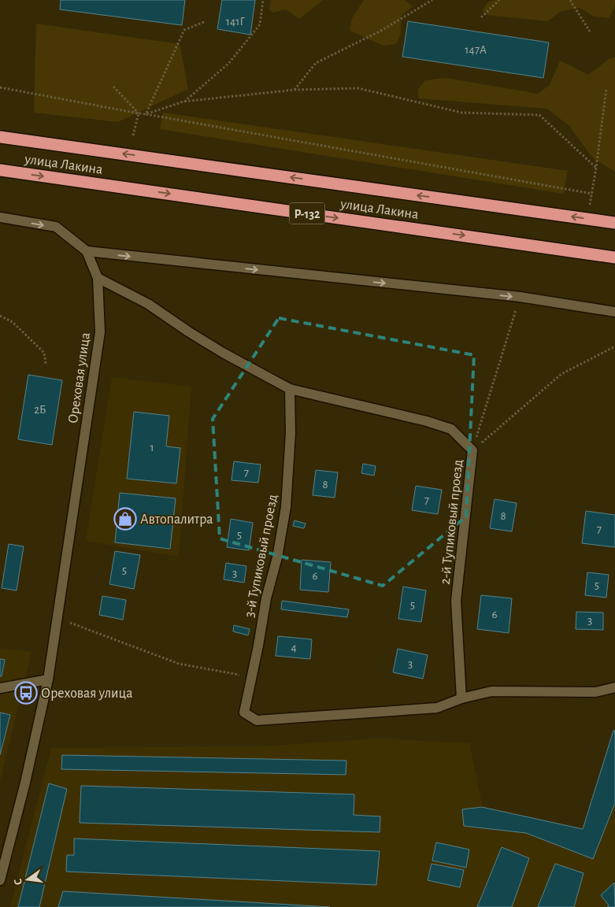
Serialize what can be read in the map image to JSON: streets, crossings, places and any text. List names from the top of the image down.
{
  "streets": {
    "highway": ["улица Лакина", "Р-132"],
    "street": ["Ореховая улица", "2-й Тупиковый проезд", "3-й Тупиковый проезд"]
  },
  "crossings": [
    ["2-й Тупиковый проезд", "3-й Тупиковый проезд"]
  ],
  "places": {
    "shop": ["Автопалитра"],
    "bus stop": ["Ореховая улица"]
  },
  "house_numbers": [
    "141Г",
    "147А",
    "2Б",
    "1",
    "7",
    "8",
    "7",
    "8",
    "7",
    "5",
    "5",
    "3",
    "6",
    "5",
    "5",
    "6",
    "3",
    "4",
    "3"
  ],
  "north": "left"
}
